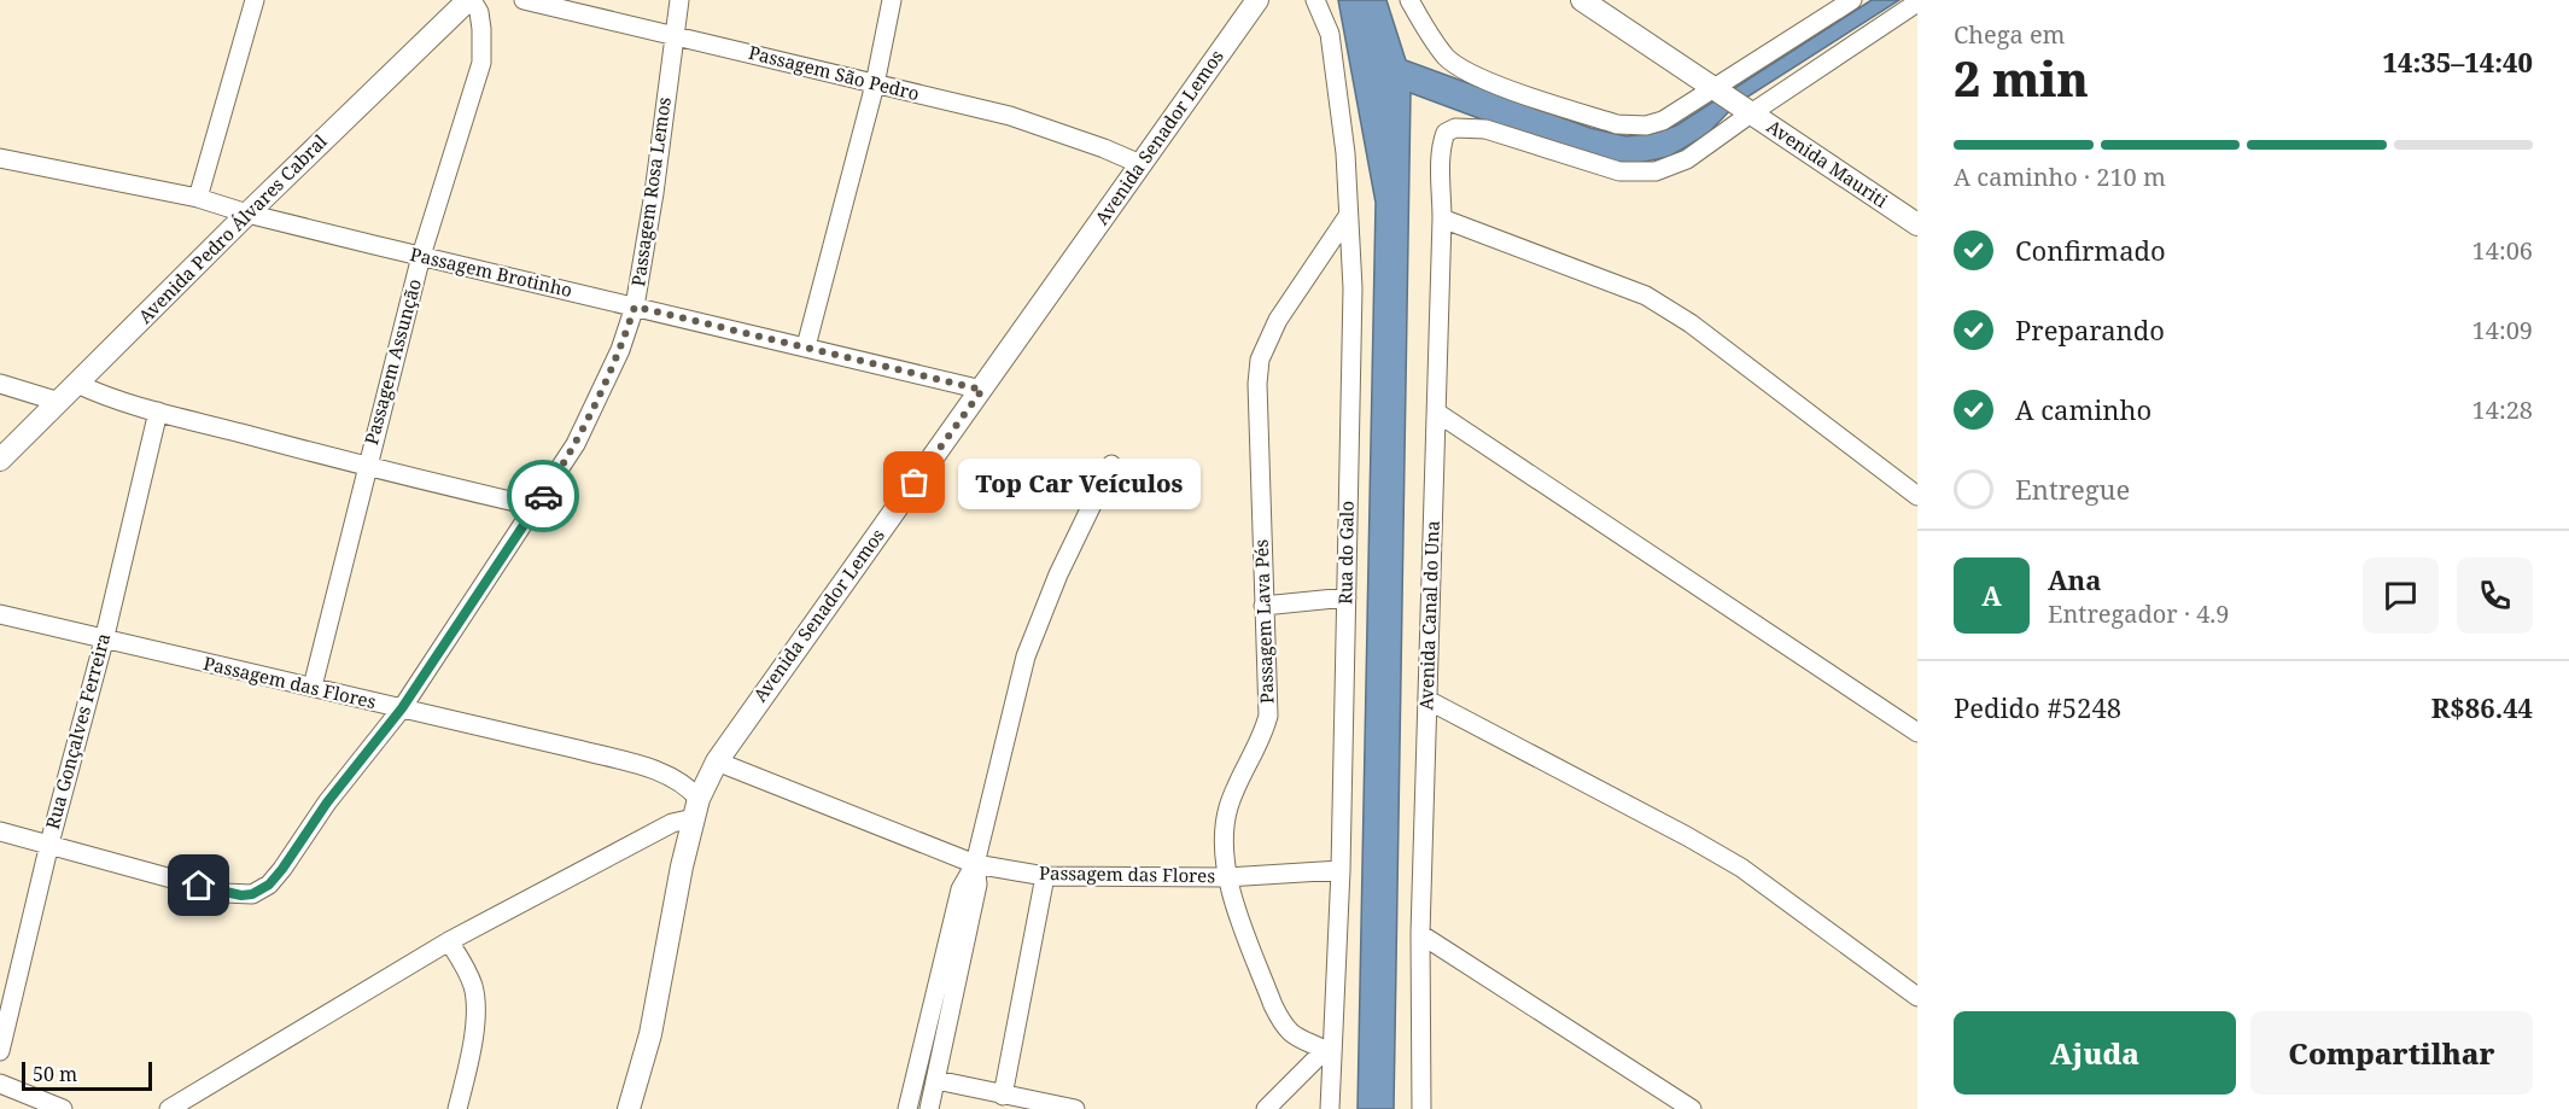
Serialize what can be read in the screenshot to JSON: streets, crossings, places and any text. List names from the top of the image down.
{
  "streets": {
    "main road": ["Avenida Senador Lemos", "Avenida Mauriti", "Avenida Pedro Álvares Cabral"],
    "street": [
      "Passagem São Pedro",
      "Passagem Rosa Lemos",
      "Passagem Brotinho",
      "Passagem Assunção",
      "Rua do Galo",
      "Avenida Canal do Una",
      "Passagem Lava Pés",
      "Passagem das Flores",
      "Rua Gonçalves Ferreira"
    ]
  },
  "crossings": [
    ["Passagem São Pedro", "Avenida Senador Lemos"],
    ["Passagem São Pedro", "Passagem Rosa Lemos"],
    ["Avenida Senador Lemos", "Passagem Brotinho"],
    ["Avenida Senador Lemos", "Passagem das Flores"],
    ["Avenida Mauriti", "Avenida Canal do Una"],
    ["Passagem Rosa Lemos", "Passagem Brotinho"],
    ["Passagem Rosa Lemos", "Passagem das Flores"],
    ["Passagem Rosa Lemos", "Rua Gonçalves Ferreira"],
    ["Avenida Pedro Álvares Cabral", "Passagem Brotinho"],
    ["Avenida Pedro Álvares Cabral", "Passagem Assunção"],
    ["Passagem Brotinho", "Passagem Assunção"],
    ["Passagem Assunção", "Passagem das Flores"],
    ["Rua do Galo", "Passagem Lava Pés"],
    ["Rua do Galo", "Passagem das Flores"],
    ["Passagem Lava Pés", "Passagem das Flores"],
    ["Passagem das Flores", "Rua Gonçalves Ferreira"]
  ],
  "places": ["Top Car Veículos"],
  "scale_bar": "50 m",
  "page": {
    "heading": ["2 min", "Chega em", "14:35–14:40"],
    "panel": [
      "Ana",
      "Entregador · 4.9",
      "Pedido #5248",
      "R$86.44"
    ],
    "bar": "A caminho · 210 m",
    "list": [
      ["Confirmado", "14:06"],
      ["Preparando", "14:09"],
      ["A caminho", "14:28"],
      "Entregue"
    ],
    "bubble": "Top Car Veículos",
    "round": "A",
    "buttons": ["Ajuda", "Compartilhar"],
    "scale": "50 m"
  }
}
